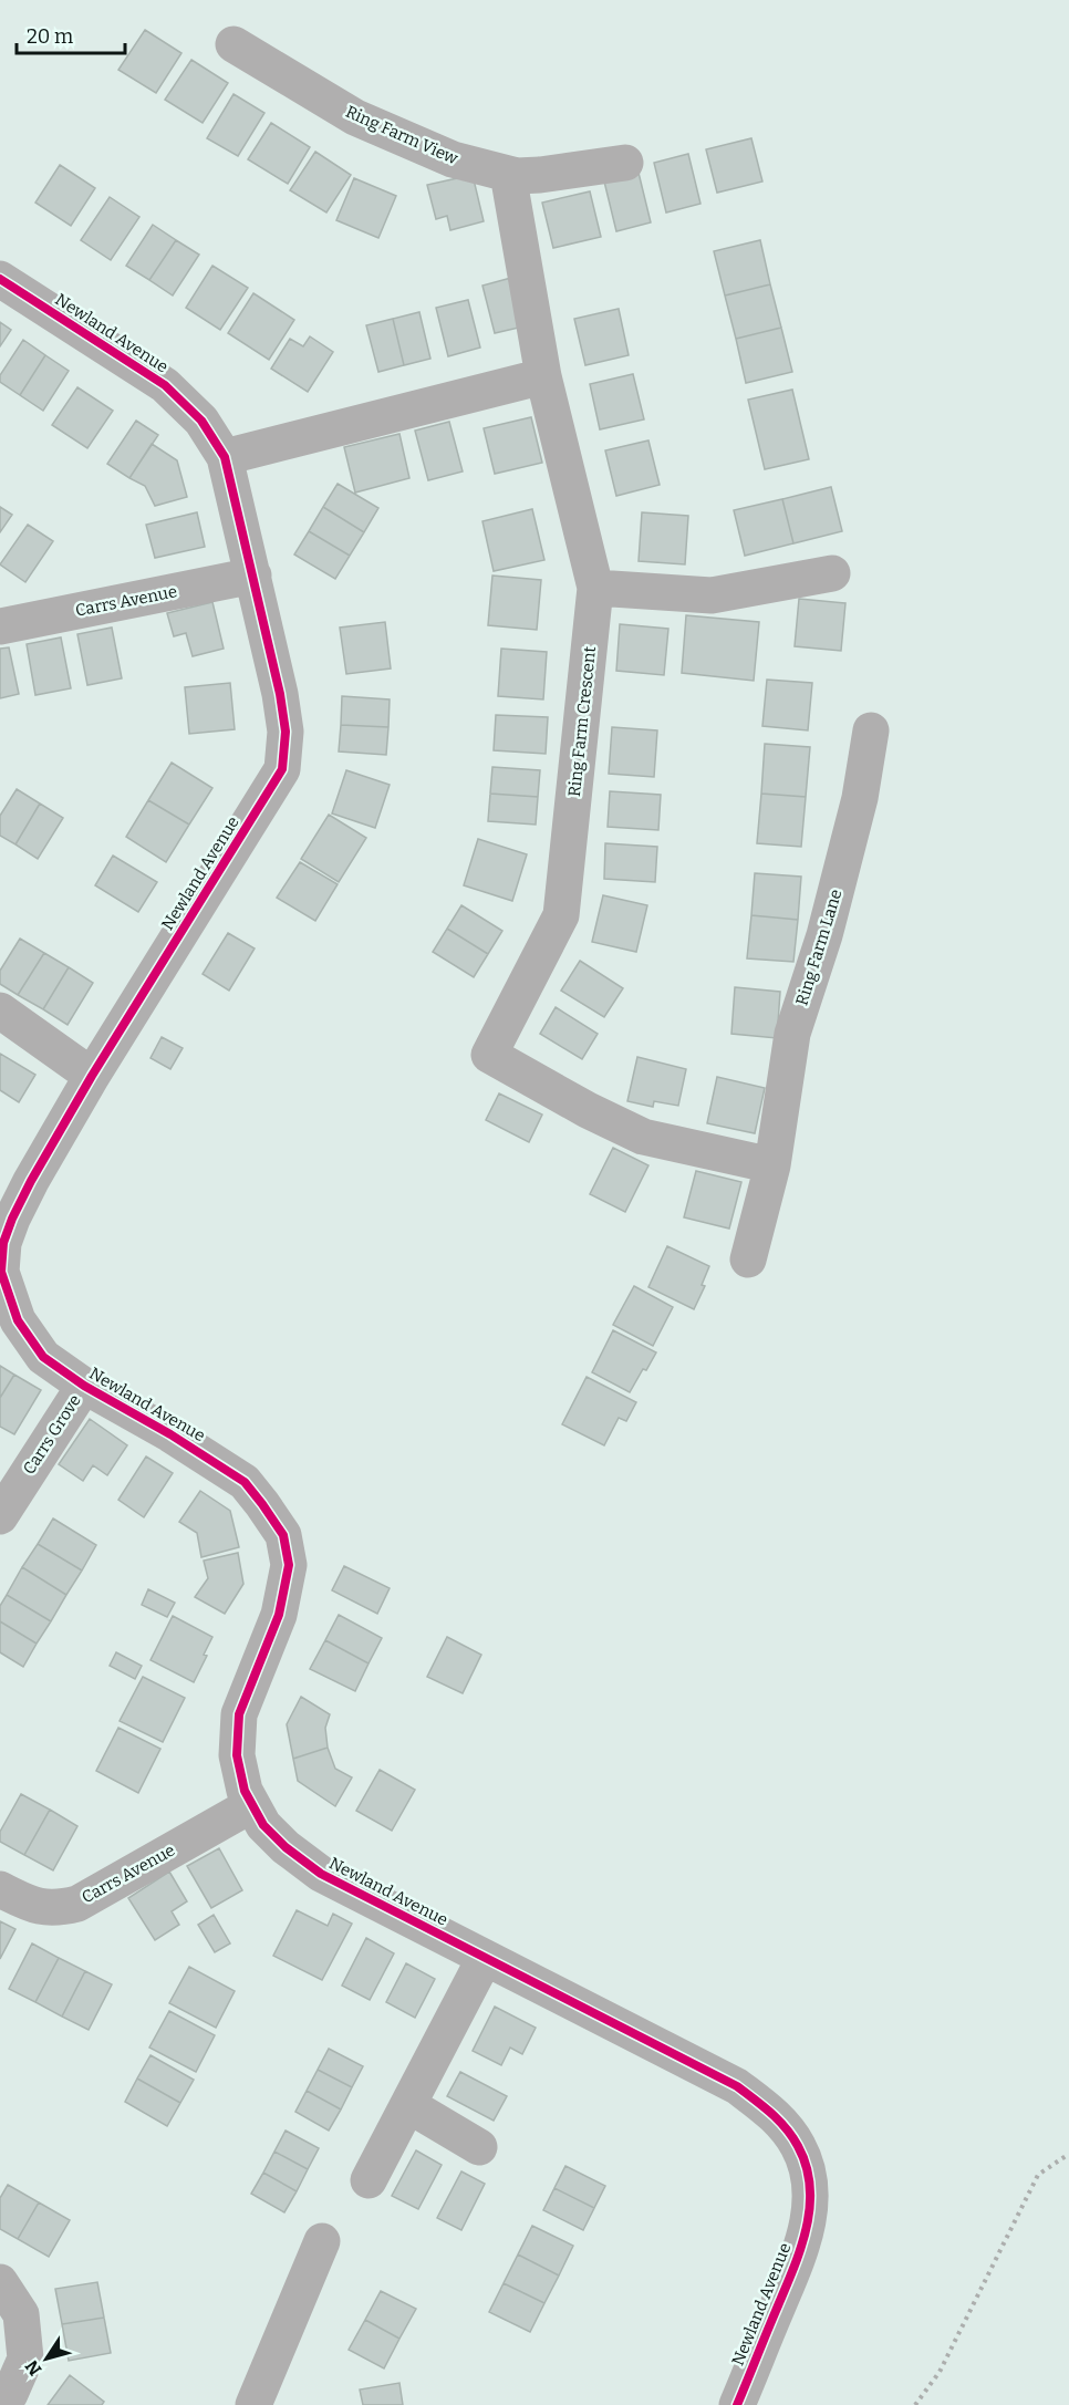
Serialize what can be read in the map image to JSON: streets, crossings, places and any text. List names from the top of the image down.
{
  "streets": {
    "street": [
      "Ring Farm View",
      "Newland Avenue",
      "Carrs Avenue",
      "Ring Farm Crescent",
      "Ring Farm Lane",
      "Carrs Grove"
    ]
  },
  "crossings": [
    ["Newland Avenue", "Carrs Avenue"],
    ["Newland Avenue", "Carrs Grove"],
    ["Ring Farm Crescent", "Ring Farm Lane"]
  ],
  "scale_bar": "20 m",
  "north": "bottom left"
}
